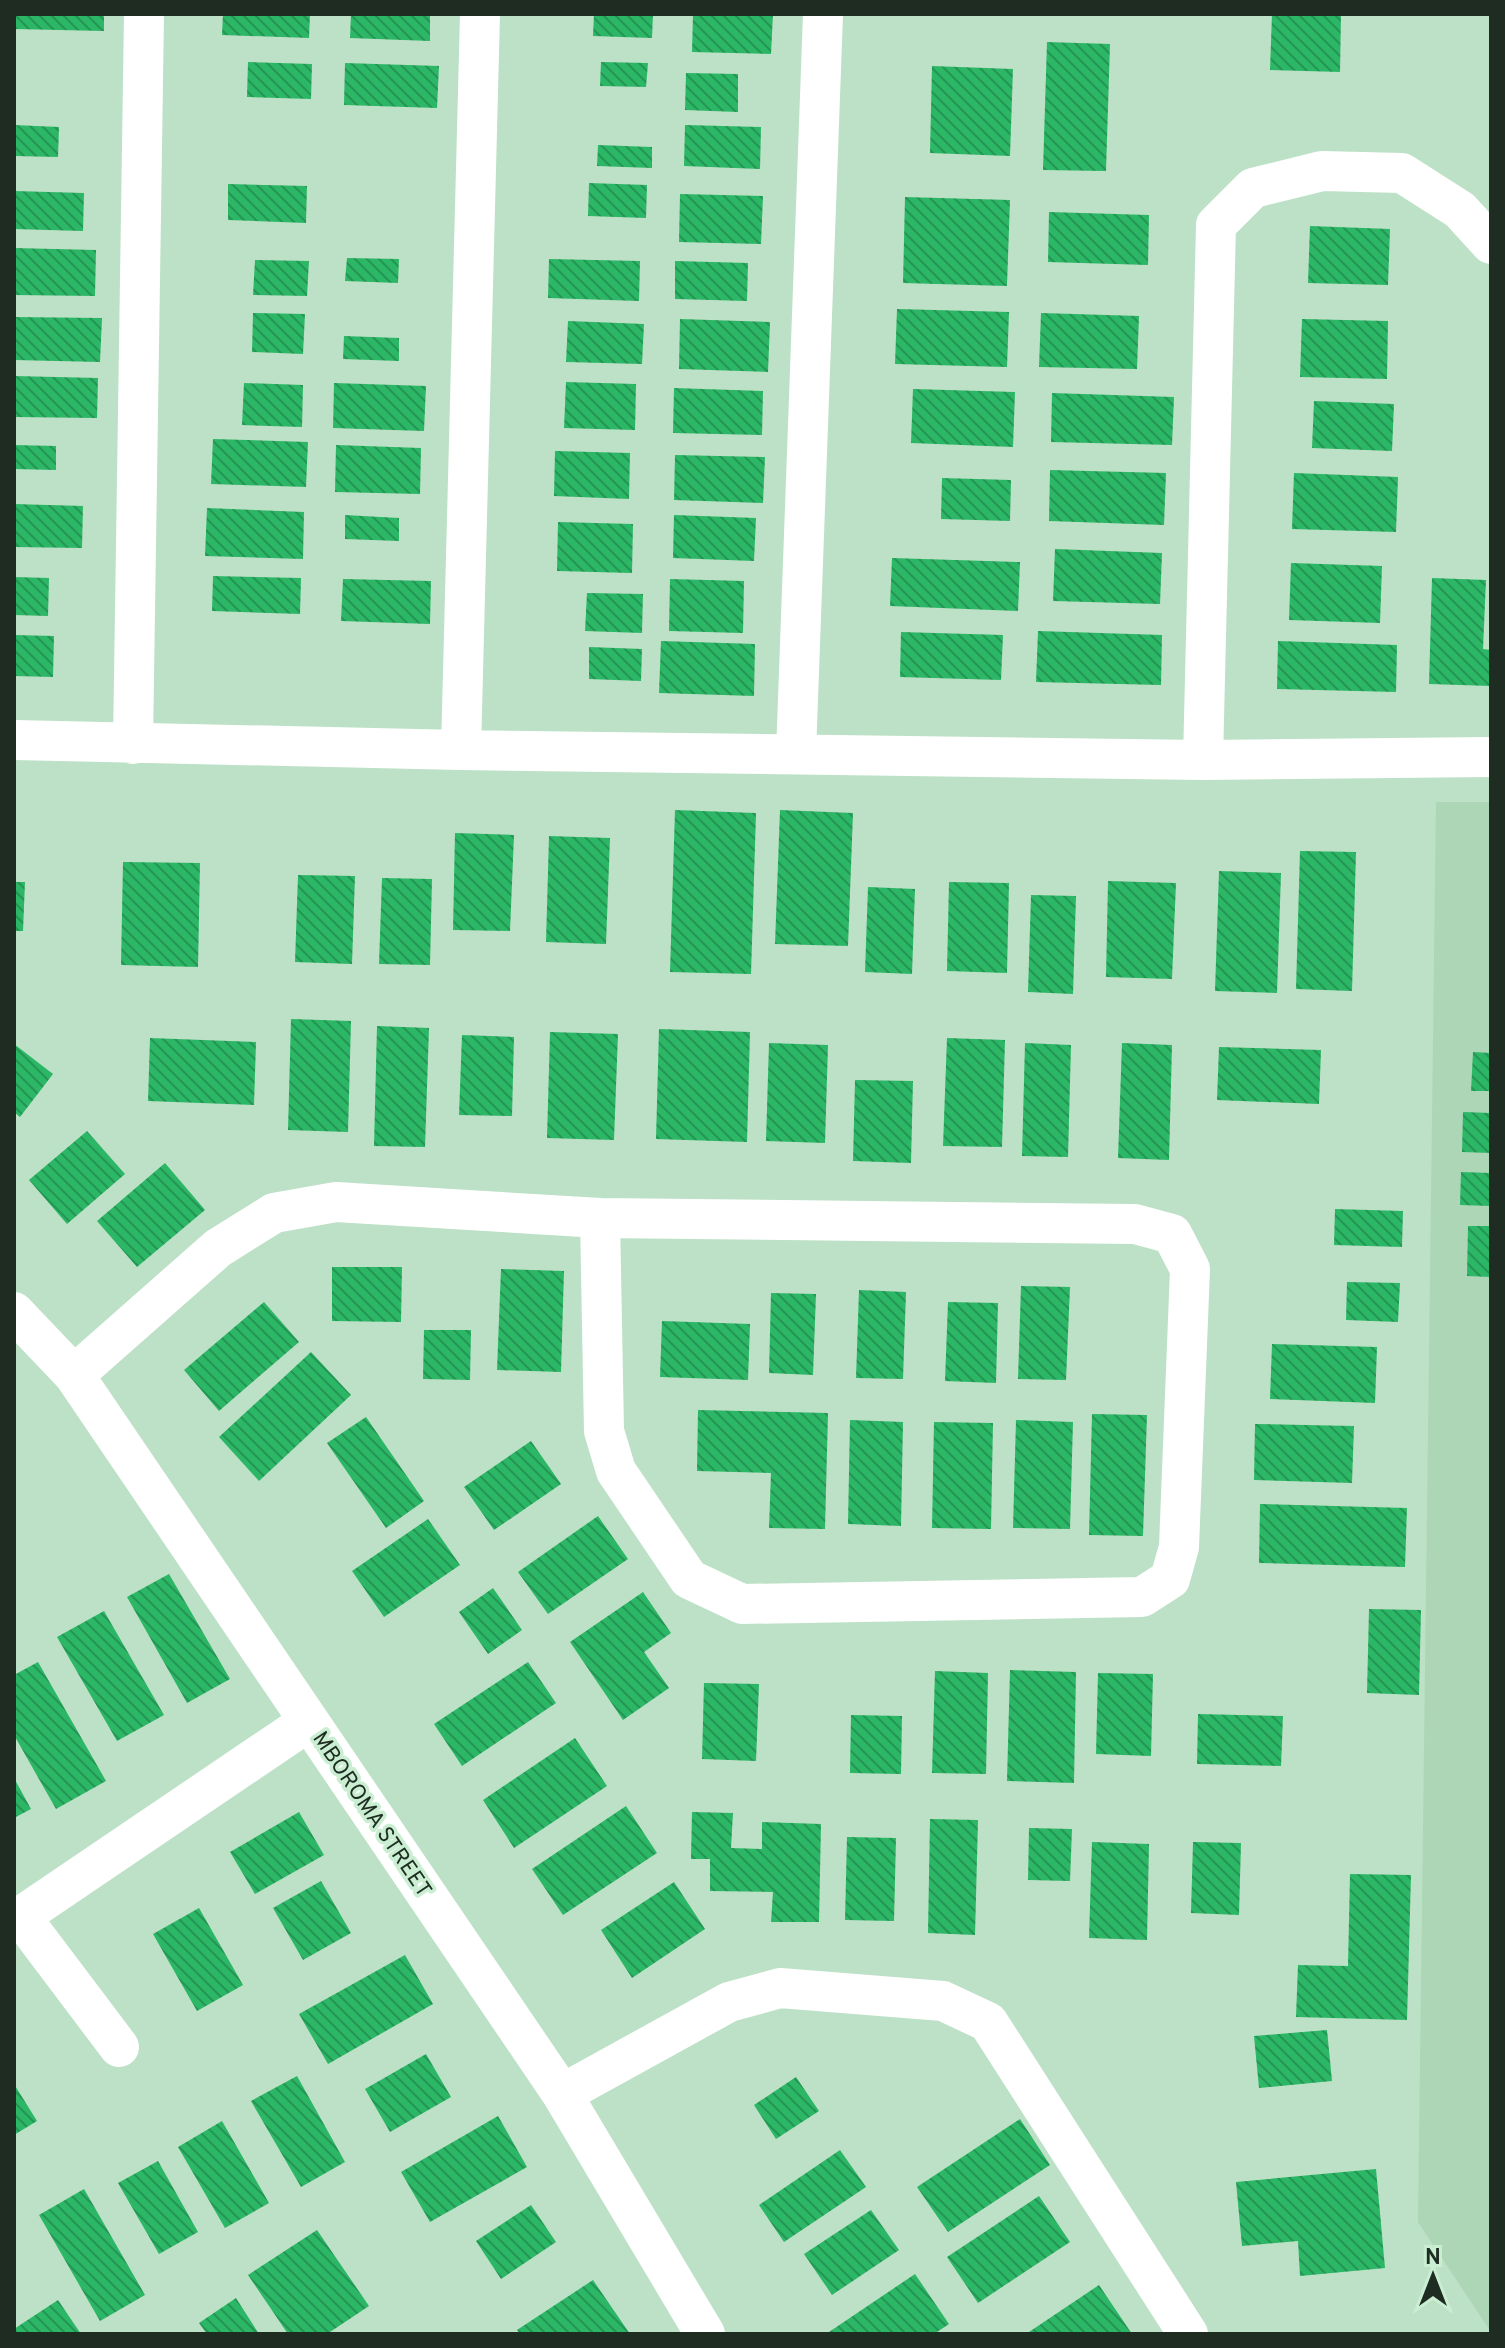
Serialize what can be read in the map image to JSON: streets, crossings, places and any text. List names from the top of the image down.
{
  "streets": {
    "street": ["MBOROMA STREET"]
  },
  "north": "top"
}
